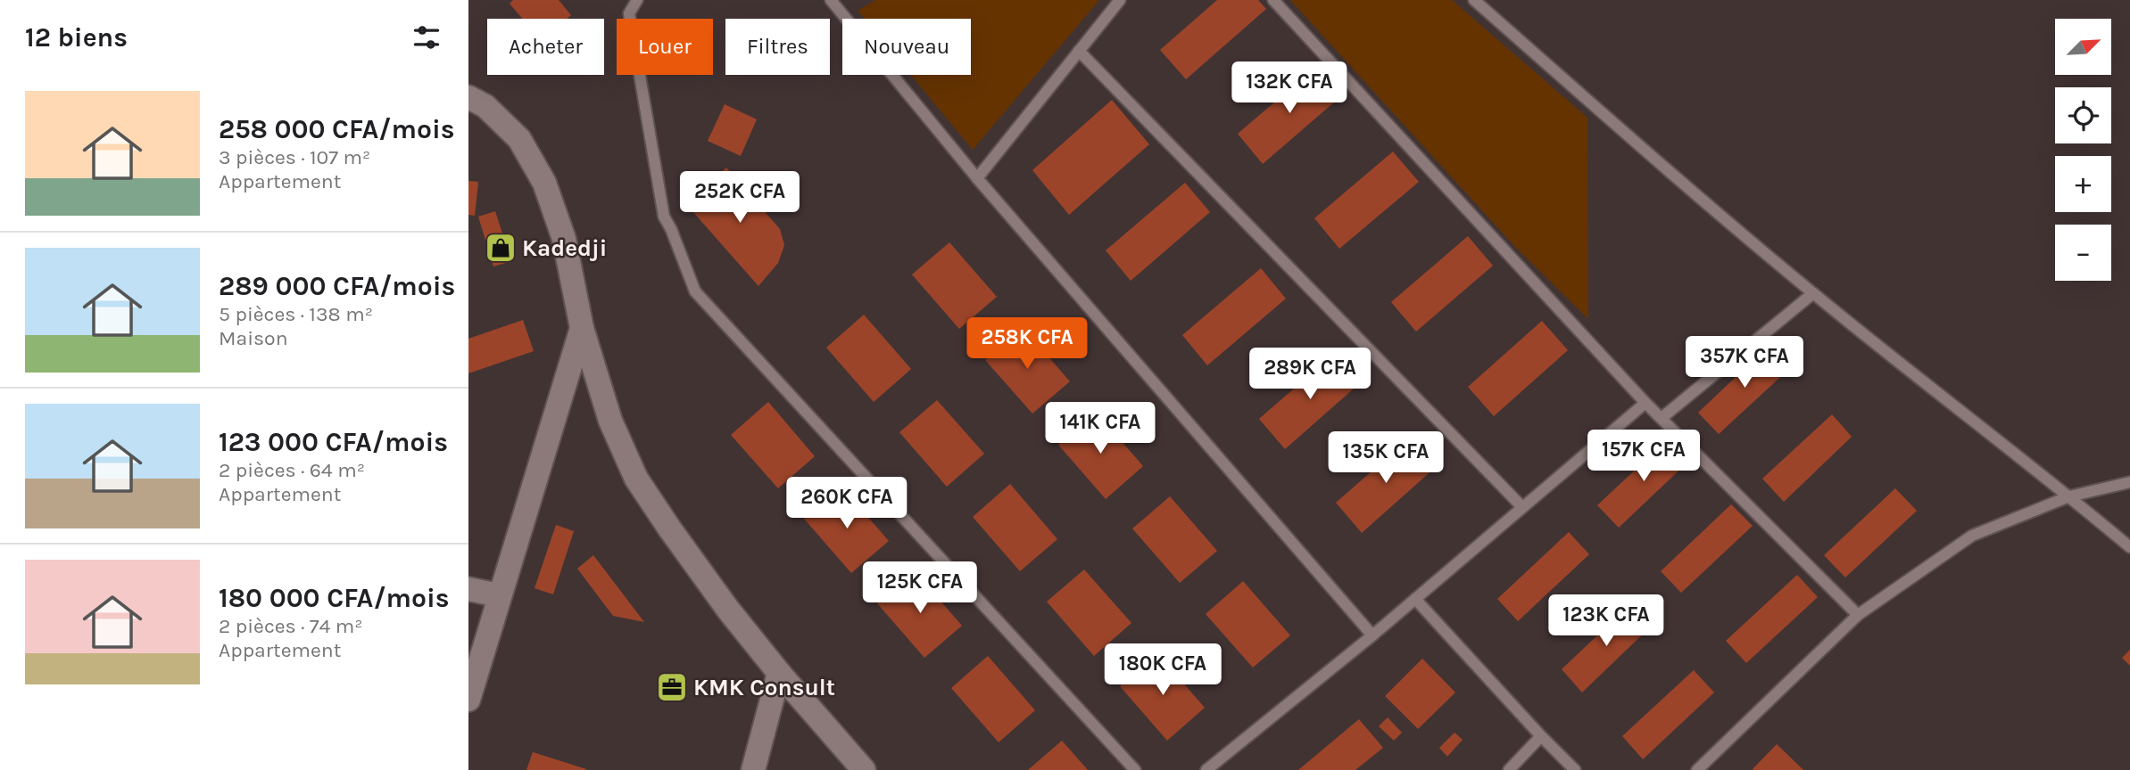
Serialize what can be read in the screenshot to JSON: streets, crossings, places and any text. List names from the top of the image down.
{
  "places": {
    "shop": ["Kadedji"],
    "office": ["KMK Consult"]
  },
  "north": "top right",
  "page": {
    "heading": "12 biens",
    "map_buttons": ["+", "−"],
    "chip": [
      "Acheter",
      "Louer",
      "Filtres",
      "Nouveau"
    ],
    "price": [
      "132K CFA",
      "252K CFA",
      "258K CFA",
      "357K CFA",
      "289K CFA",
      "141K CFA",
      "157K CFA",
      "135K CFA",
      "260K CFA",
      "125K CFA",
      "123K CFA",
      "180K CFA"
    ],
    "list": [
      {
        "name": "258 000 CFA/mois",
        "note": "3 pièces · 107 m² · Appartement"
      },
      {
        "name": "289 000 CFA/mois",
        "note": "5 pièces · 138 m² · Maison"
      },
      {
        "name": "123 000 CFA/mois",
        "note": "2 pièces · 64 m² · Appartement"
      },
      {
        "name": "180 000 CFA/mois",
        "note": "2 pièces · 74 m² · Appartement"
      }
    ]
  }
}
